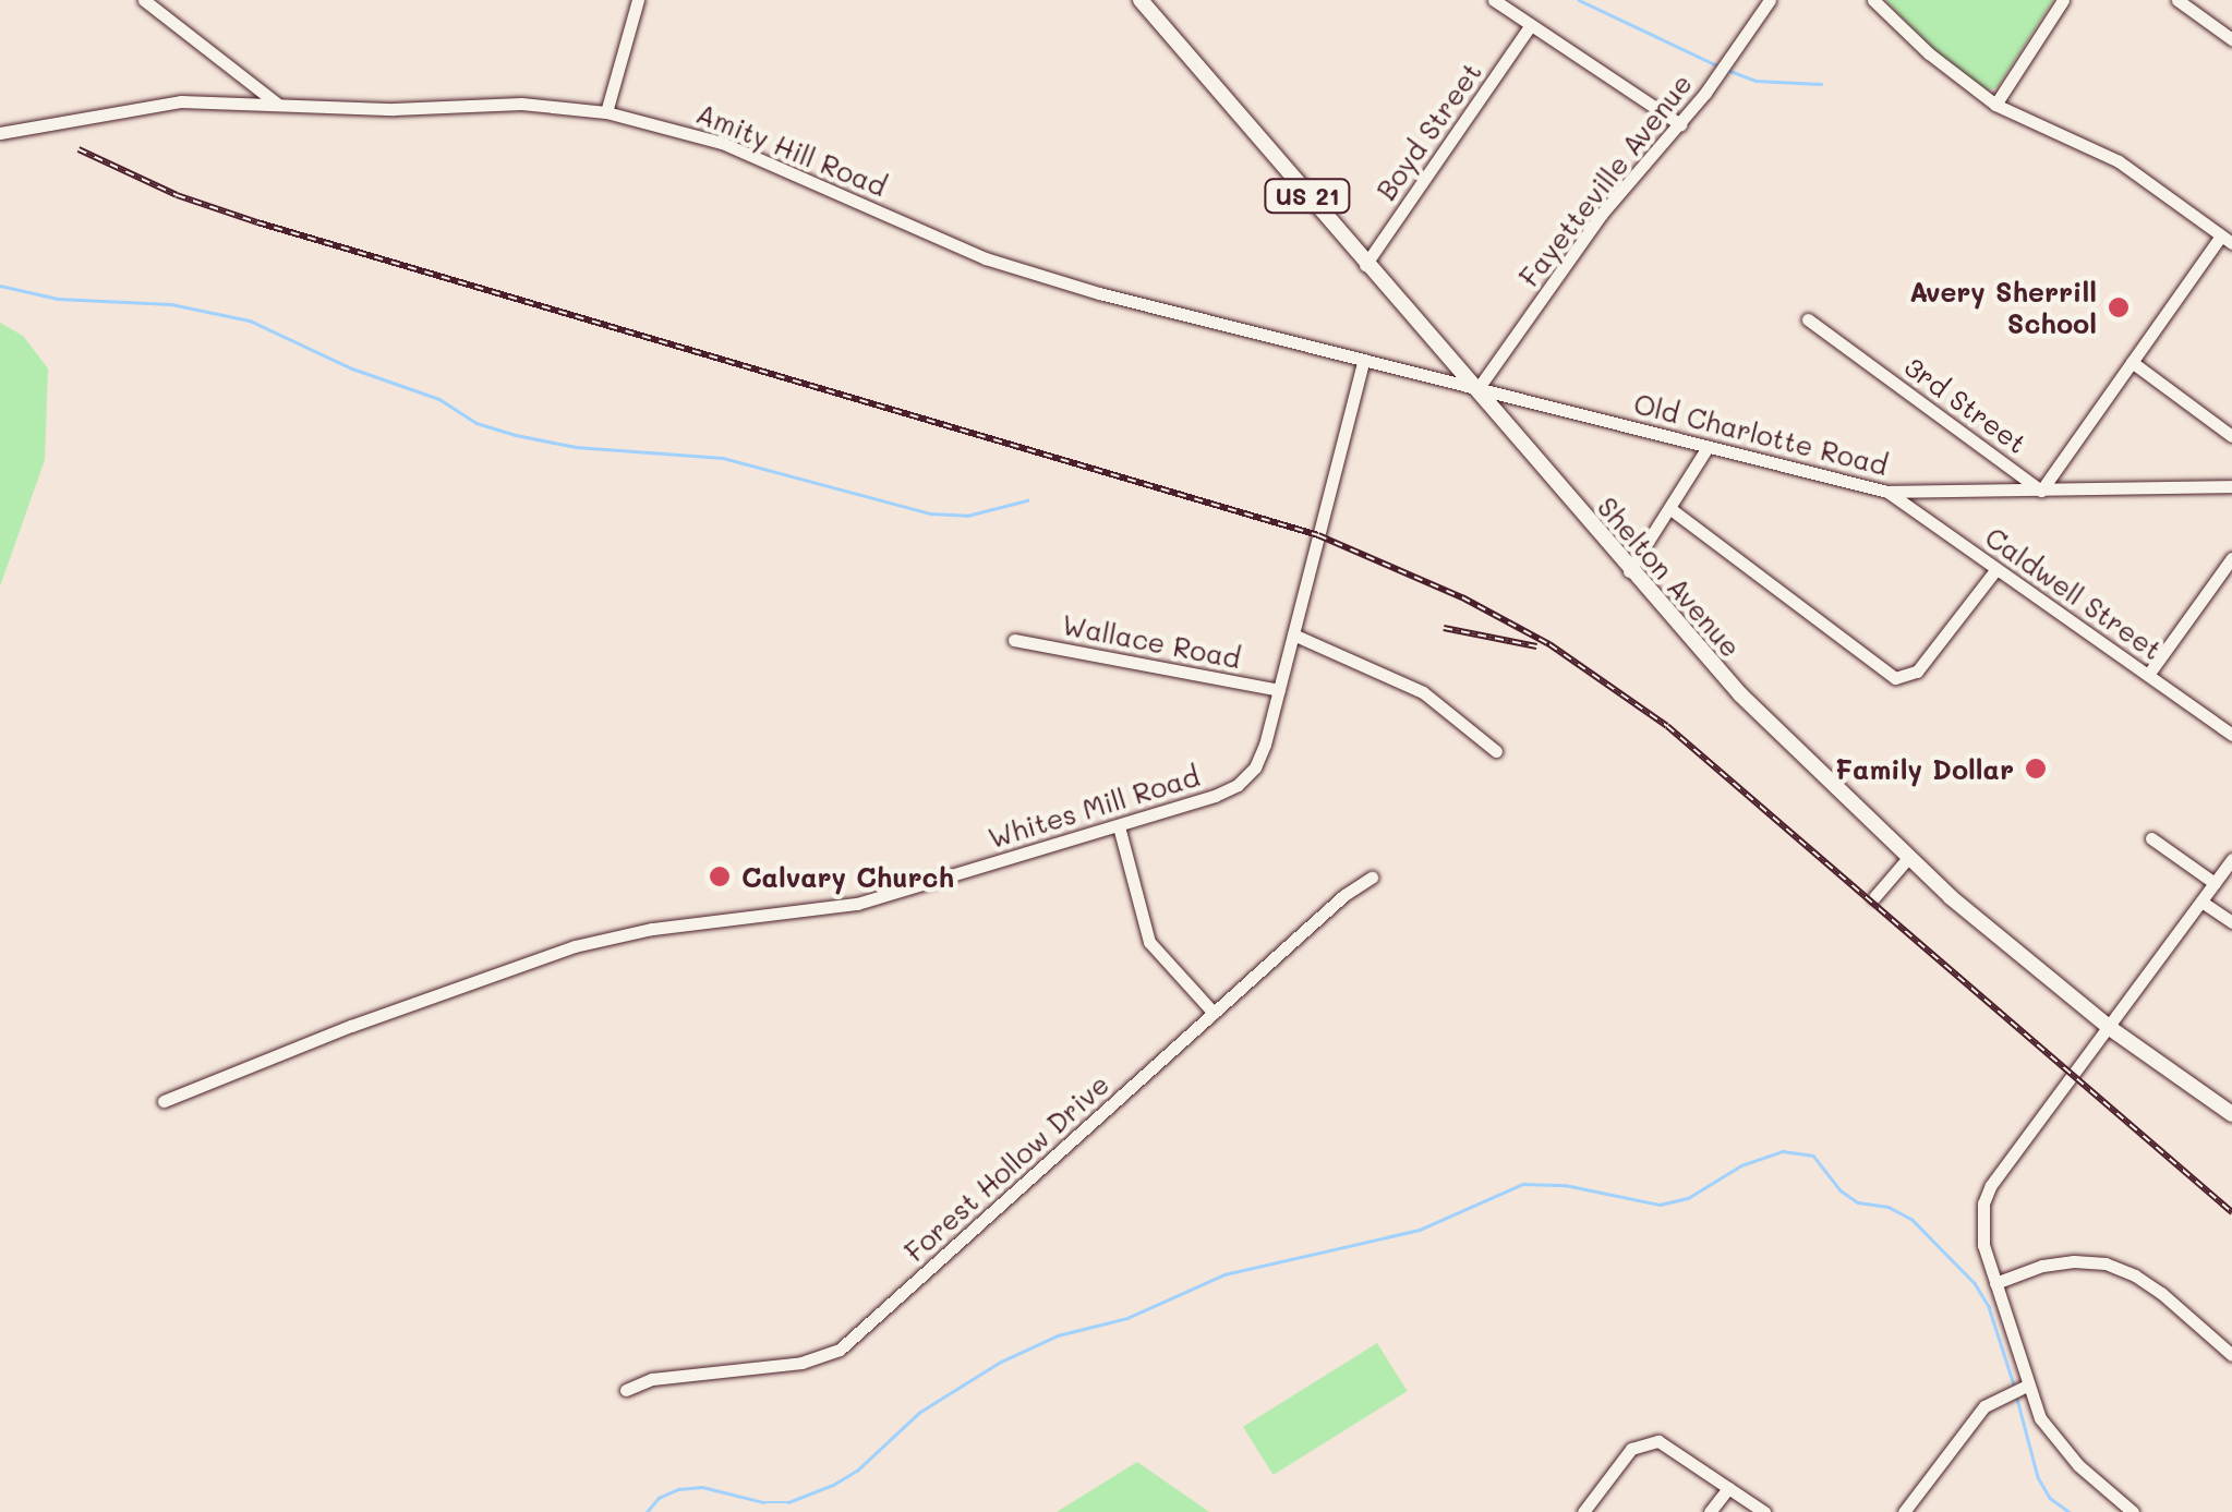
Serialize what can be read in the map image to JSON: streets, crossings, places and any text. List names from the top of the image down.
{
  "streets": {
    "main road": ["US 21", "Shelton Avenue"],
    "street": [
      "Boyd Street",
      "Amity Hill Road",
      "Fayetteville Avenue",
      "3rd Street",
      "Old Charlotte Road",
      "Caldwell Street",
      "Wallace Road",
      "Whites Mill Road",
      "Forest Hollow Drive"
    ]
  },
  "crossings": [
    ["Boyd Street", "Shelton Avenue"],
    ["Amity Hill Road", "Fayetteville Avenue"],
    ["Amity Hill Road", "Old Charlotte Road"],
    ["Amity Hill Road", "Shelton Avenue"],
    ["Amity Hill Road", "Whites Mill Road"],
    ["Fayetteville Avenue", "Old Charlotte Road"],
    ["Fayetteville Avenue", "Shelton Avenue"],
    ["3rd Street", "Old Charlotte Road"],
    ["Old Charlotte Road", "Shelton Avenue"],
    ["Old Charlotte Road", "Caldwell Street"],
    ["Wallace Road", "Whites Mill Road"]
  ],
  "places": ["Avery Sherrill School", "Family Dollar", "Calvary Church"]
}
